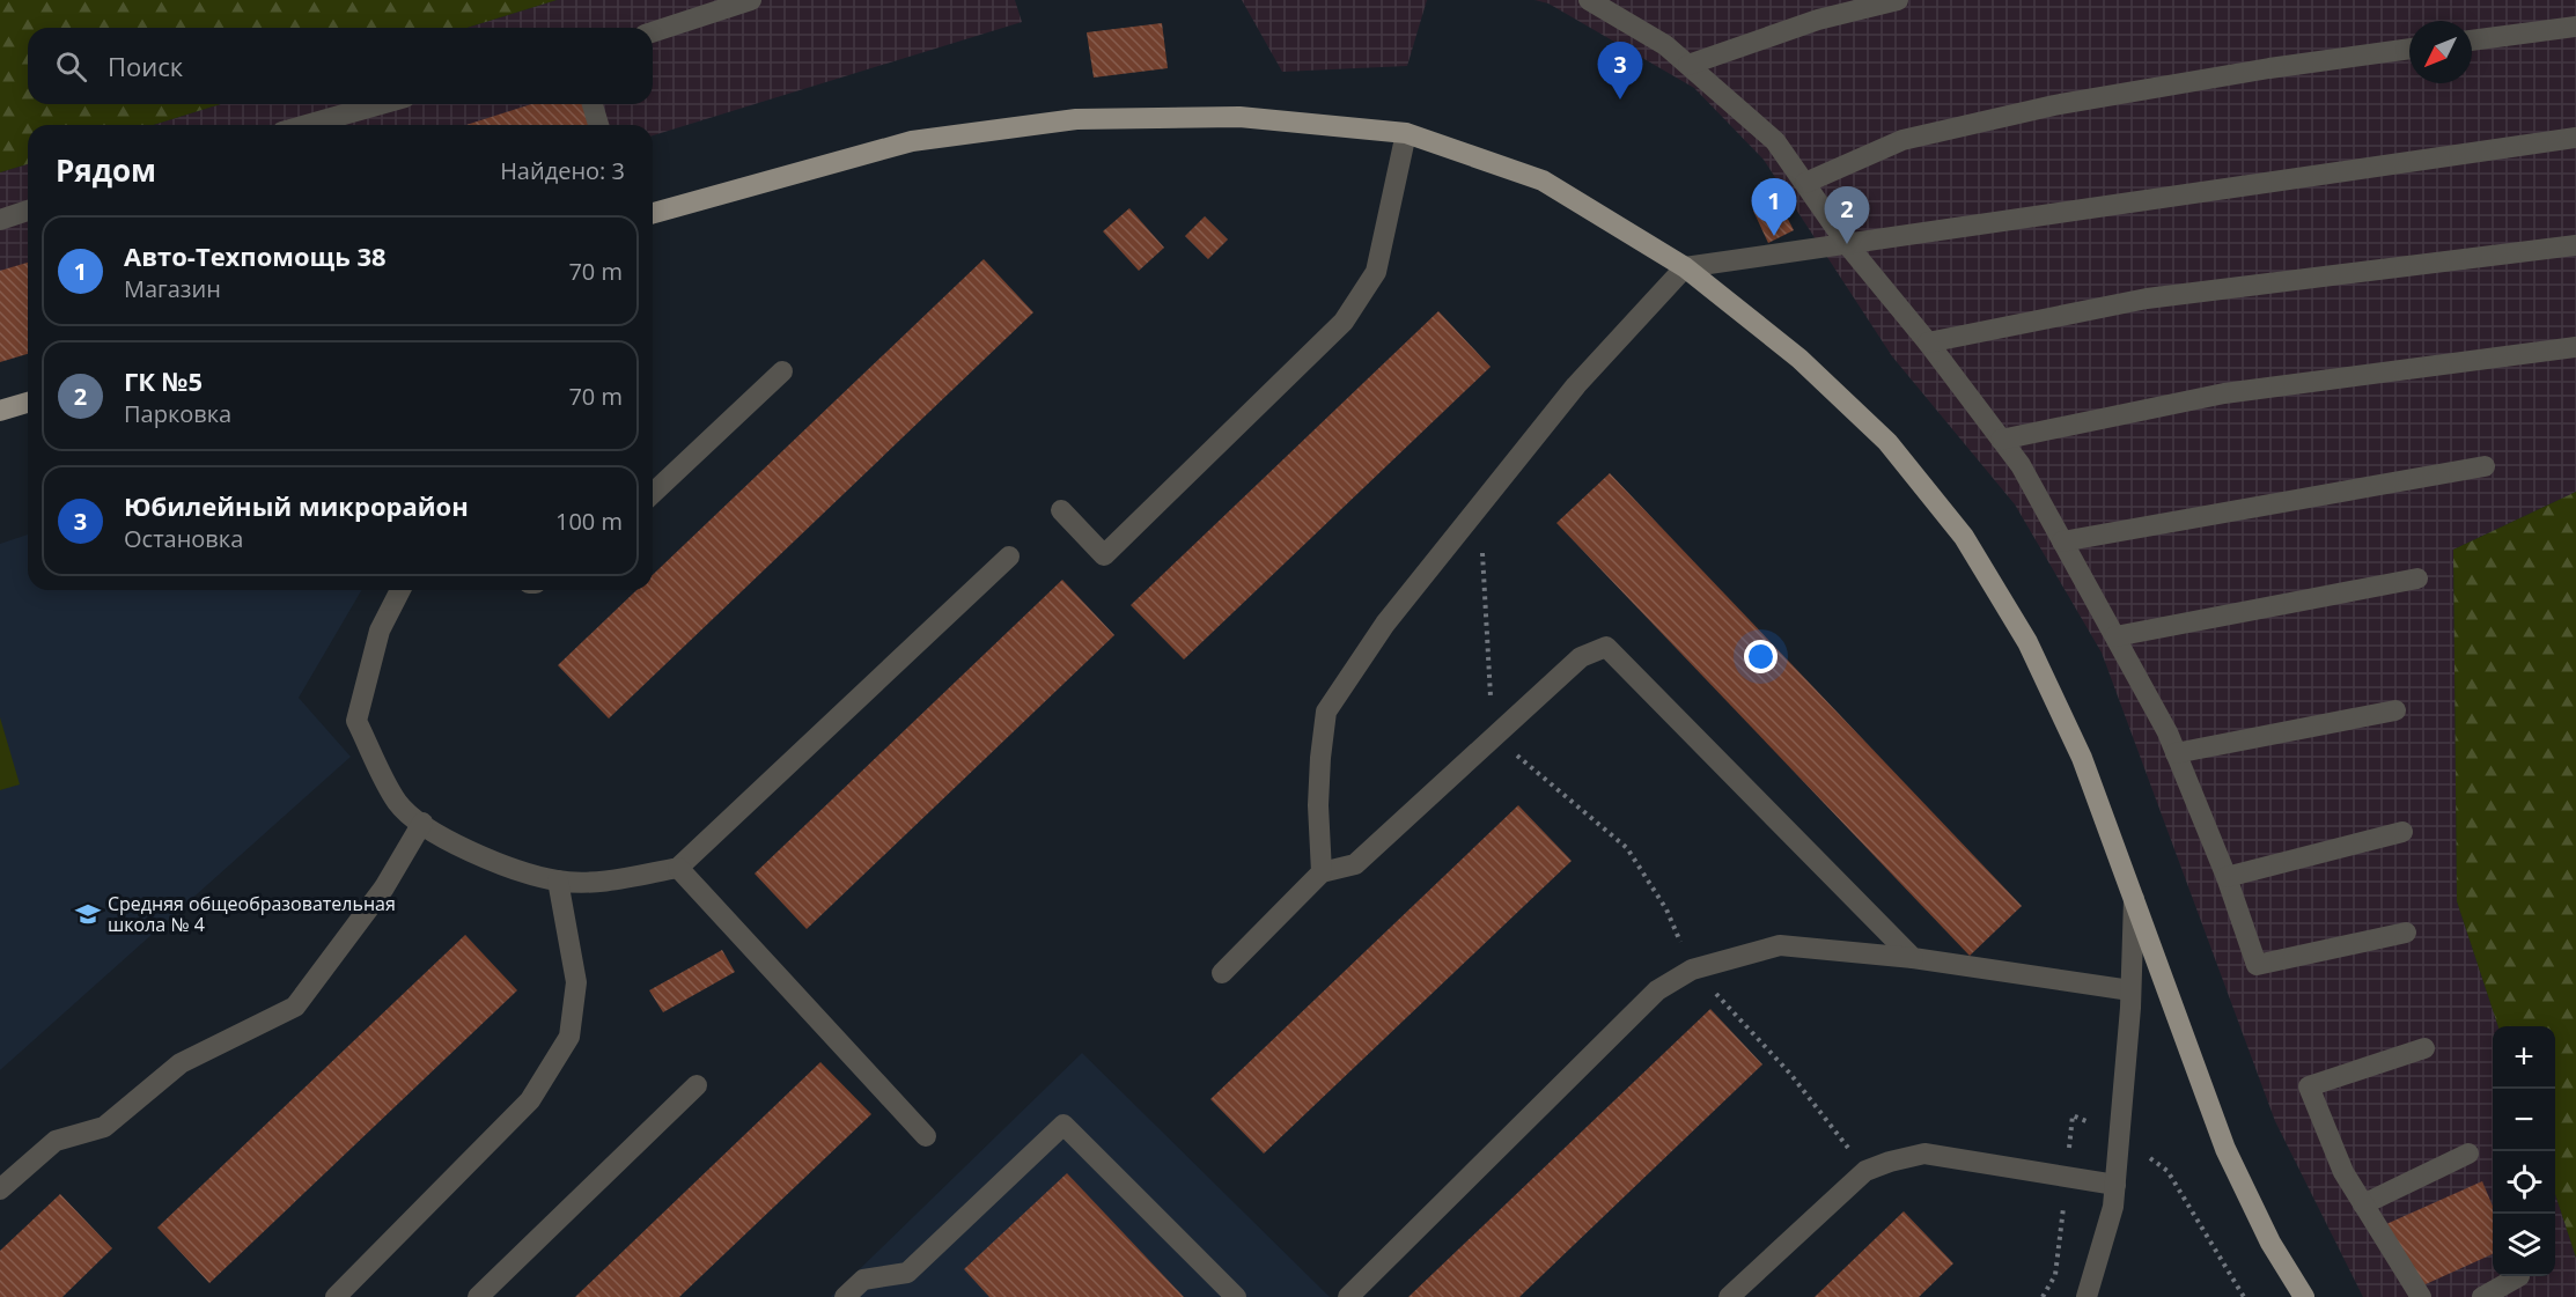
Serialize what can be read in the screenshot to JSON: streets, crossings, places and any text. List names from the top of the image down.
{
  "places": {
    "school or university": ["Средняя общеобразовательная школа № 4"]
  },
  "north": "bottom left",
  "page": {
    "search": "Поиск",
    "pins": ["3", "1", "2"],
    "heading": ["Рядом", "Найдено: 3"],
    "list": [
      {
        "mark": "1",
        "name": "Авто-Техпомощь 38",
        "note": "Магазин",
        "value": "70 m"
      },
      {
        "mark": "2",
        "name": "ГК №5",
        "note": "Парковка",
        "value": "70 m"
      },
      {
        "mark": "3",
        "name": "Юбилейный микрорайон",
        "note": "Остановка",
        "value": "100 m"
      }
    ],
    "map_buttons": ["+", "−"]
  }
}
